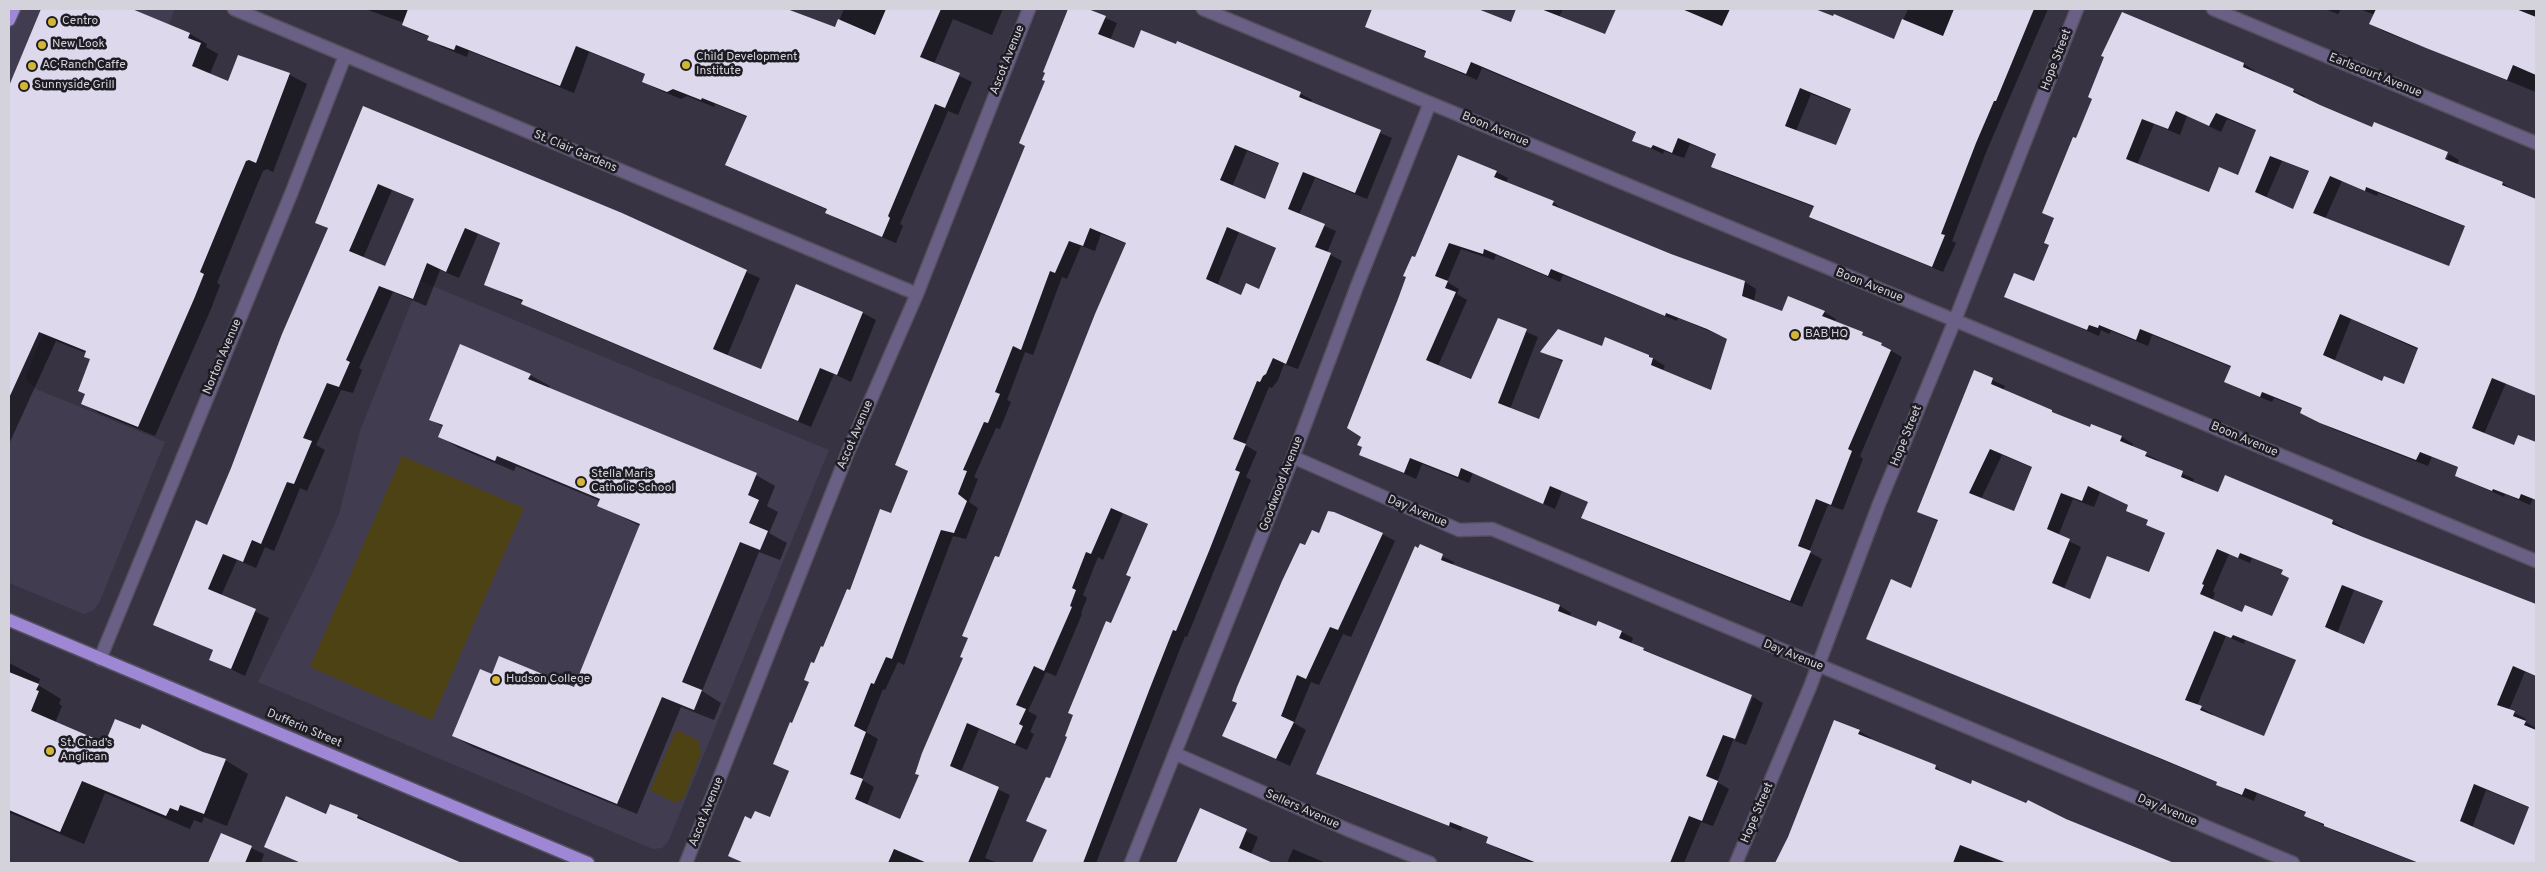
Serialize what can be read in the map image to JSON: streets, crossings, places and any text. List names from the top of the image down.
{
  "streets": {
    "main road": ["Dufferin Street"],
    "street": [
      "Ascot Avenue",
      "Hope Street",
      "Earlscourt Avenue",
      "Boon Avenue",
      "St. Clair Gardens",
      "Norton Avenue",
      "Goodwood Avenue",
      "Day Avenue",
      "Sellers Avenue"
    ]
  },
  "crossings": [
    ["Ascot Avenue", "St. Clair Gardens"],
    ["Hope Street", "Boon Avenue"],
    ["Hope Street", "Day Avenue"],
    ["Boon Avenue", "Goodwood Avenue"],
    ["St. Clair Gardens", "Norton Avenue"],
    ["Norton Avenue", "Dufferin Street"],
    ["Goodwood Avenue", "Day Avenue"],
    ["Goodwood Avenue", "Sellers Avenue"]
  ],
  "places": [
    "Centro",
    "New Look",
    "Child Development Institute",
    "AC Ranch Caffe",
    "Sunnyside Grill",
    "BAB HQ",
    "Stella Maris Catholic School",
    "Hudson College",
    "St. Chad’s Anglican"
  ]
}
